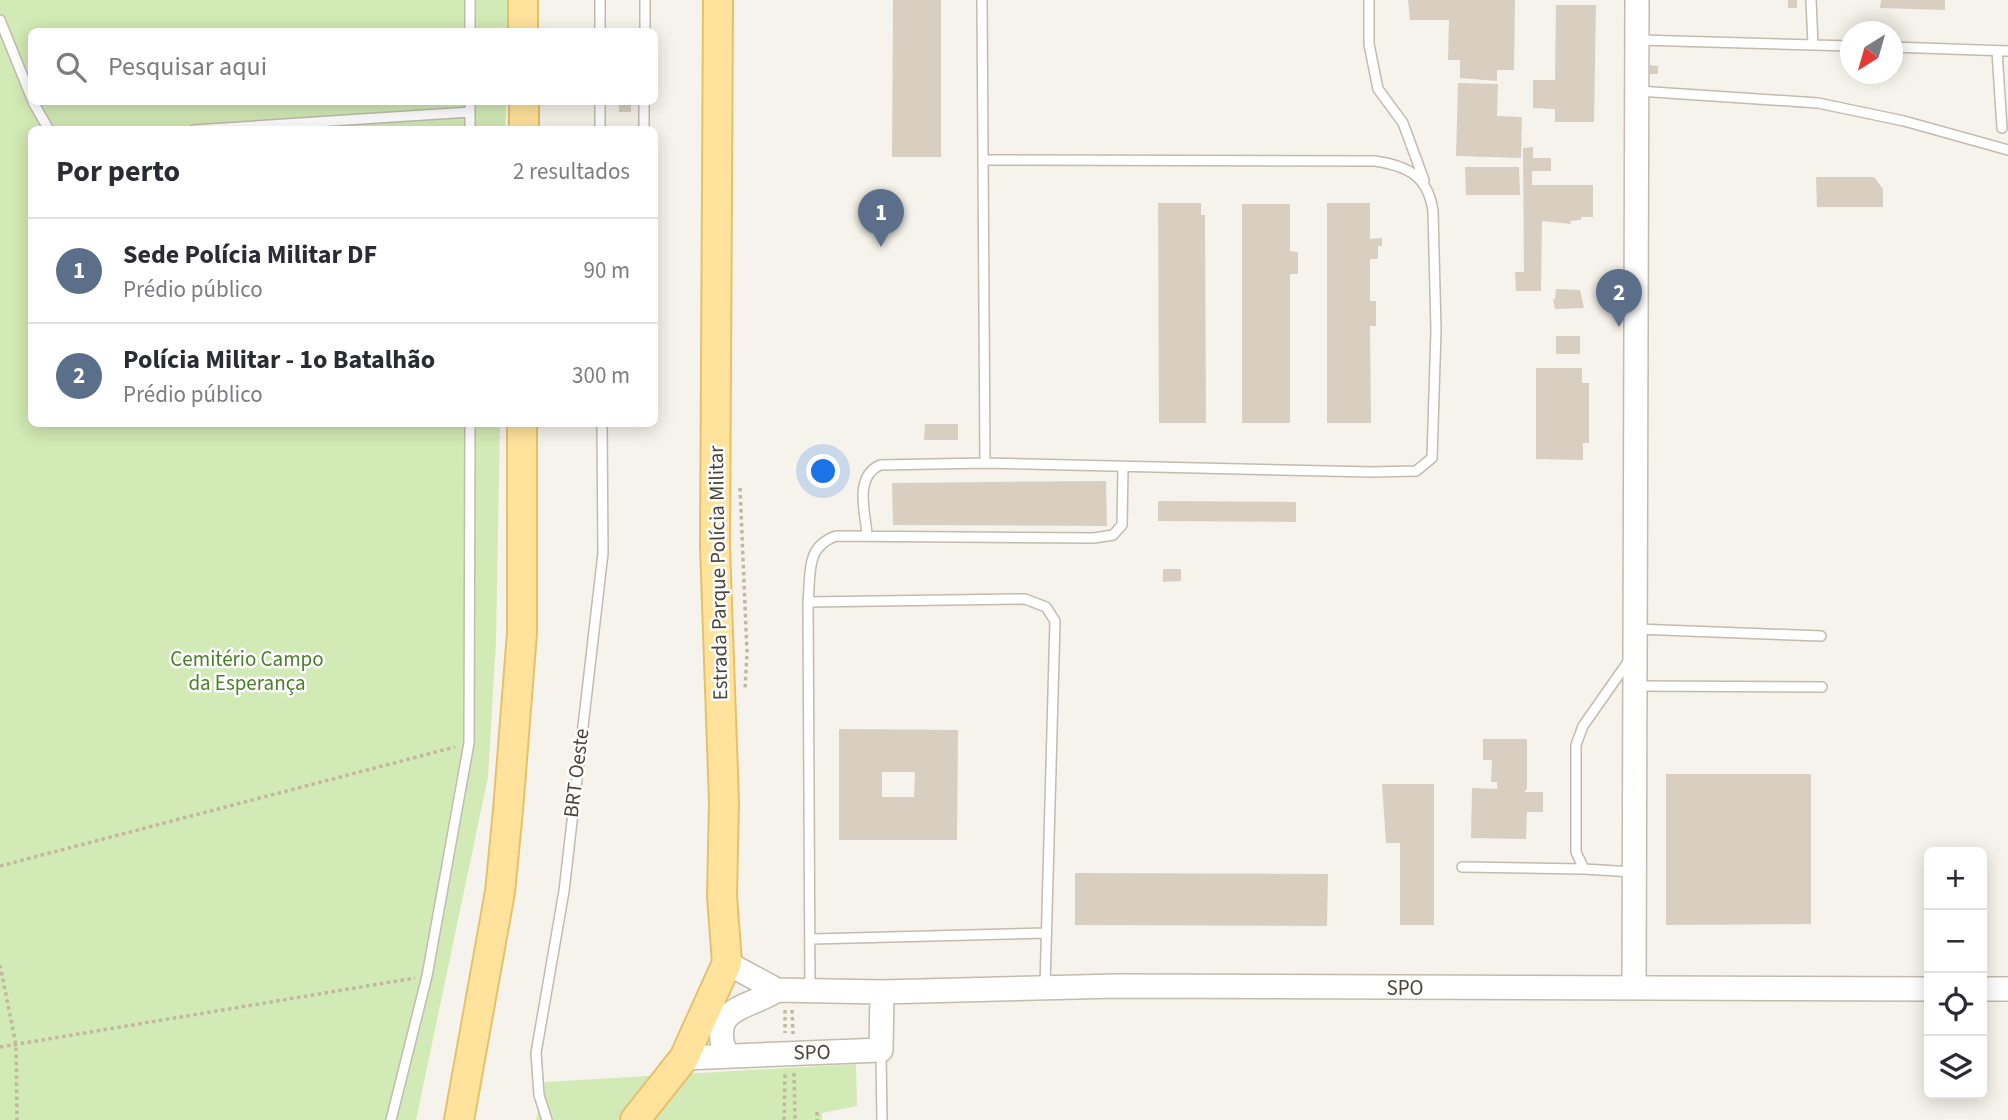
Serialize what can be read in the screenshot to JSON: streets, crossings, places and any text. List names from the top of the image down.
{
  "streets": {
    "main road": ["Estrada Parque Polícia Militar"],
    "street": ["SPO"],
    "lane": ["BRT Oeste"]
  },
  "crossings": [
    ["Estrada Parque Polícia Militar", "SPO"]
  ],
  "parks": ["Cemitério Campo da Esperança"],
  "north": "bottom left",
  "page": {
    "search": "Pesquisar aqui",
    "heading": ["Por perto", "2 resultados"],
    "pins": ["1", "2"],
    "list": [
      {
        "mark": "1",
        "name": "Sede Polícia Militar DF",
        "note": "Prédio público",
        "value": "90 m"
      },
      {
        "mark": "2",
        "name": "Polícia Militar - 1o Batalhão",
        "note": "Prédio público",
        "value": "300 m"
      }
    ],
    "map_buttons": ["+", "−"]
  }
}
